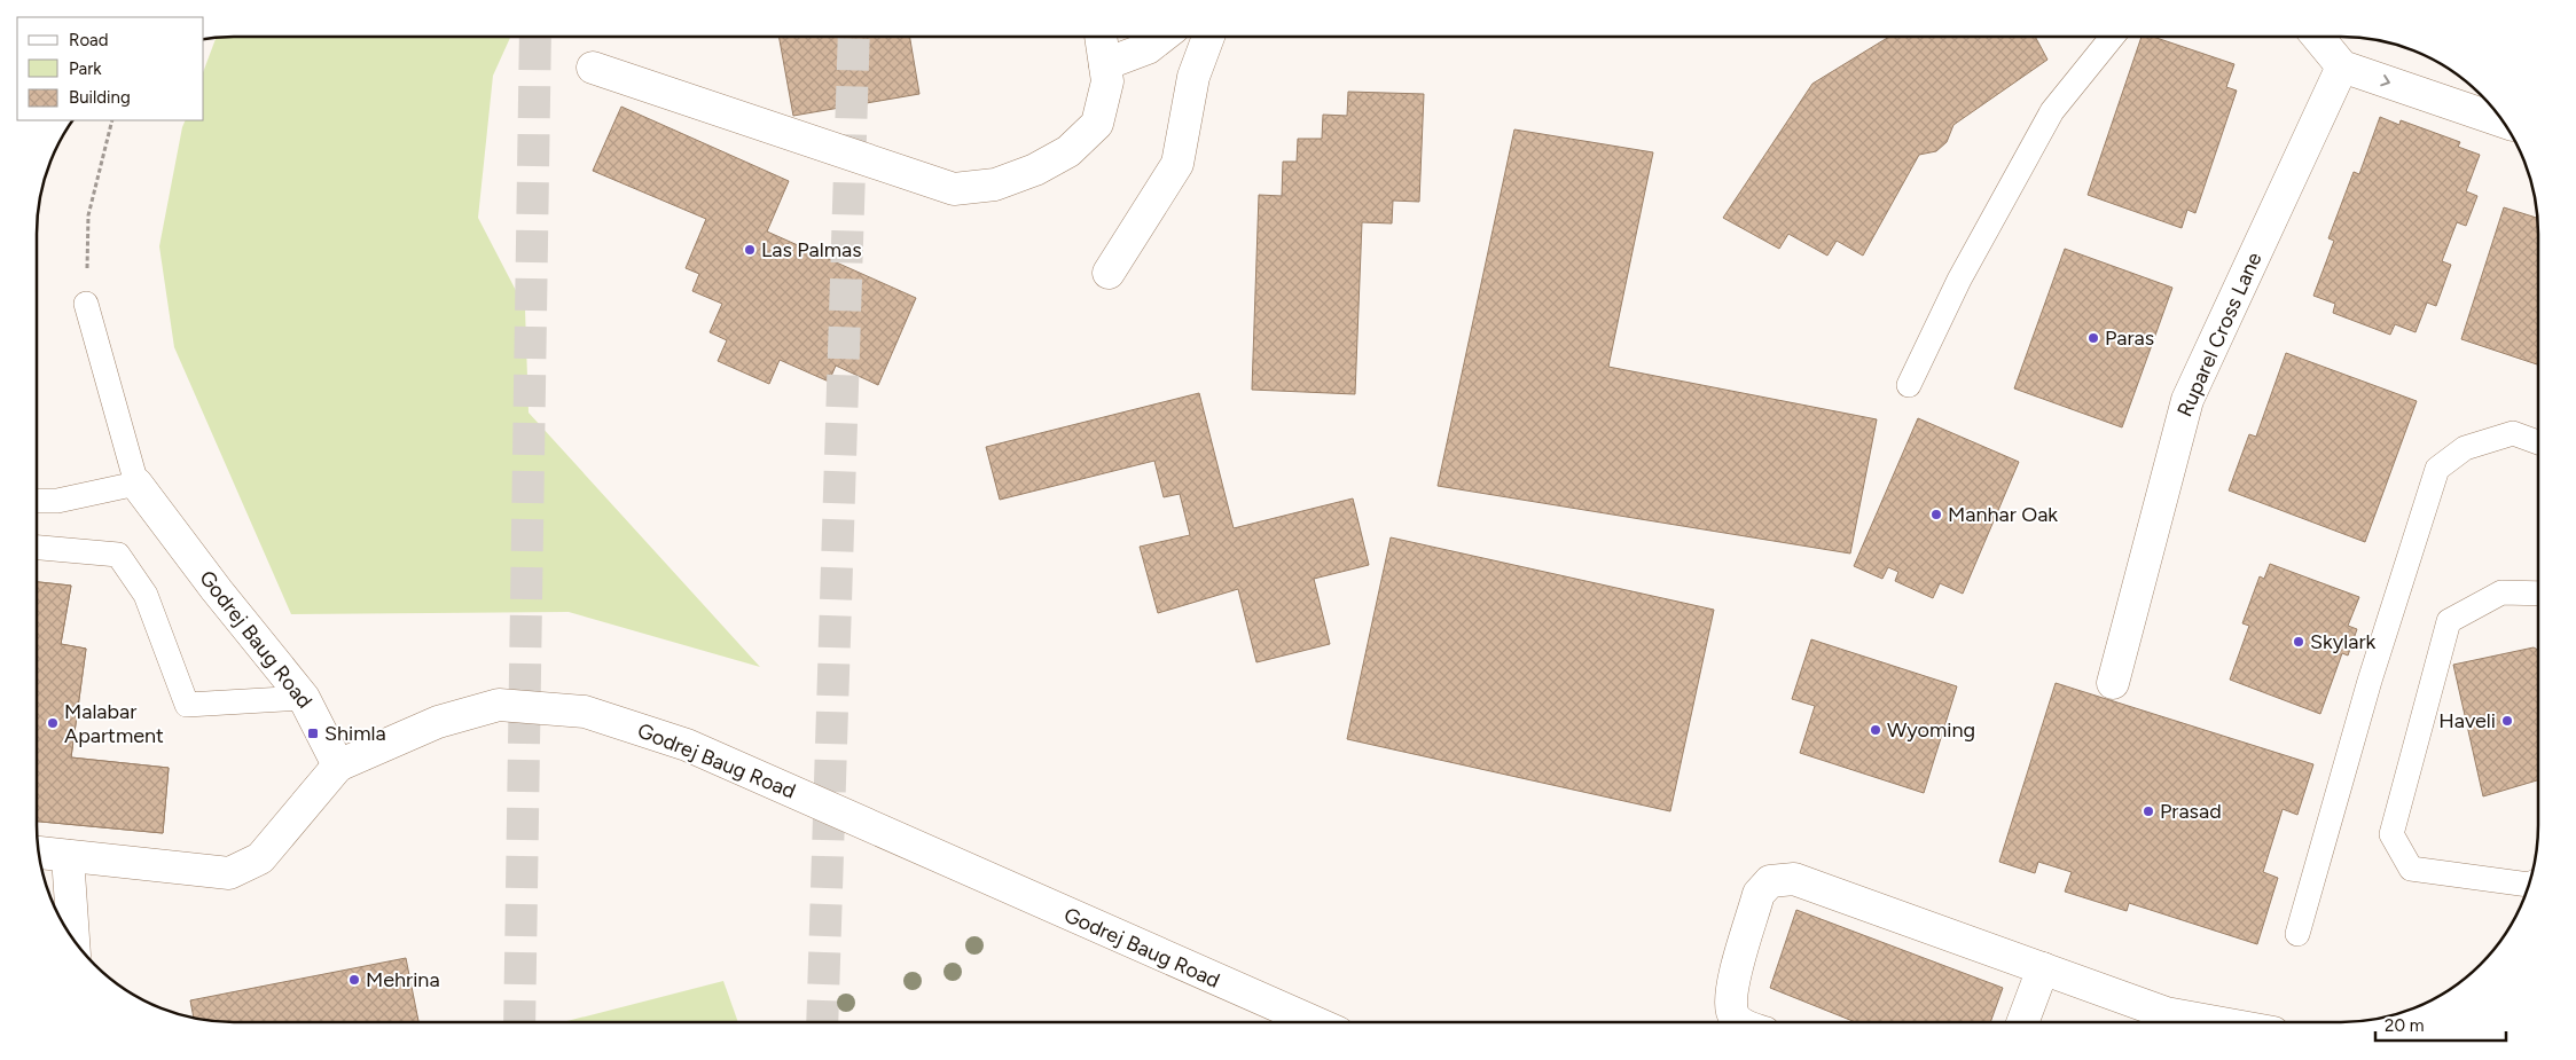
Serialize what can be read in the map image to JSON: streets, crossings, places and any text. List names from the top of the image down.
{
  "streets": {
    "street": ["Ruparel Cross Lane", "Godrej Baug Road"]
  },
  "places": {
    "other": [
      "Las Palmas",
      "Paras",
      "Manhar Oak",
      "Skylark",
      "Haveli",
      "Malabar Apartment",
      "Wyoming",
      "Prasad",
      "Mehrina"
    ],
    "transit": ["Shimla"]
  },
  "legend": ["Road", "Park", "Building"],
  "scale_bar": "20 m"
}
